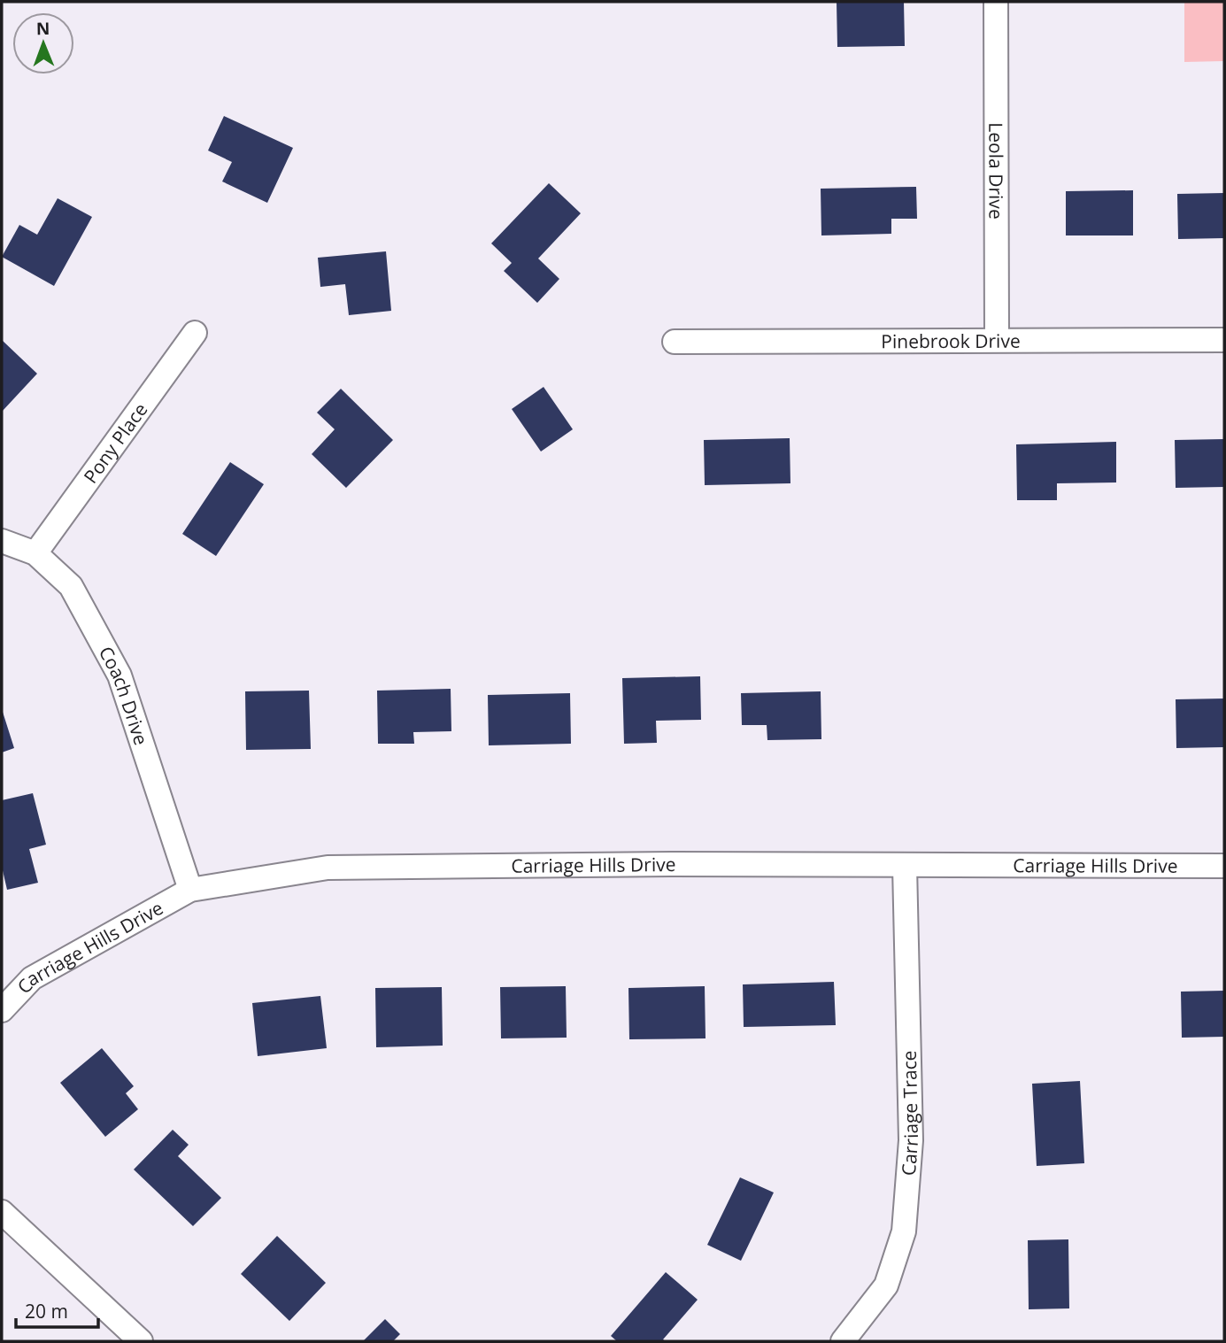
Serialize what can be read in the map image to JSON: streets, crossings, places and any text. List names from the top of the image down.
{
  "streets": {
    "street": [
      "Leola Drive",
      "Pinebrook Drive",
      "Pony Place",
      "Coach Drive",
      "Carriage Hills Drive",
      "Carriage Trace"
    ]
  },
  "crossings": [
    ["Leola Drive", "Pinebrook Drive"],
    ["Pony Place", "Coach Drive"],
    ["Coach Drive", "Carriage Hills Drive"],
    ["Carriage Hills Drive", "Carriage Trace"]
  ],
  "scale_bar": "20 m",
  "north": "top"
}
